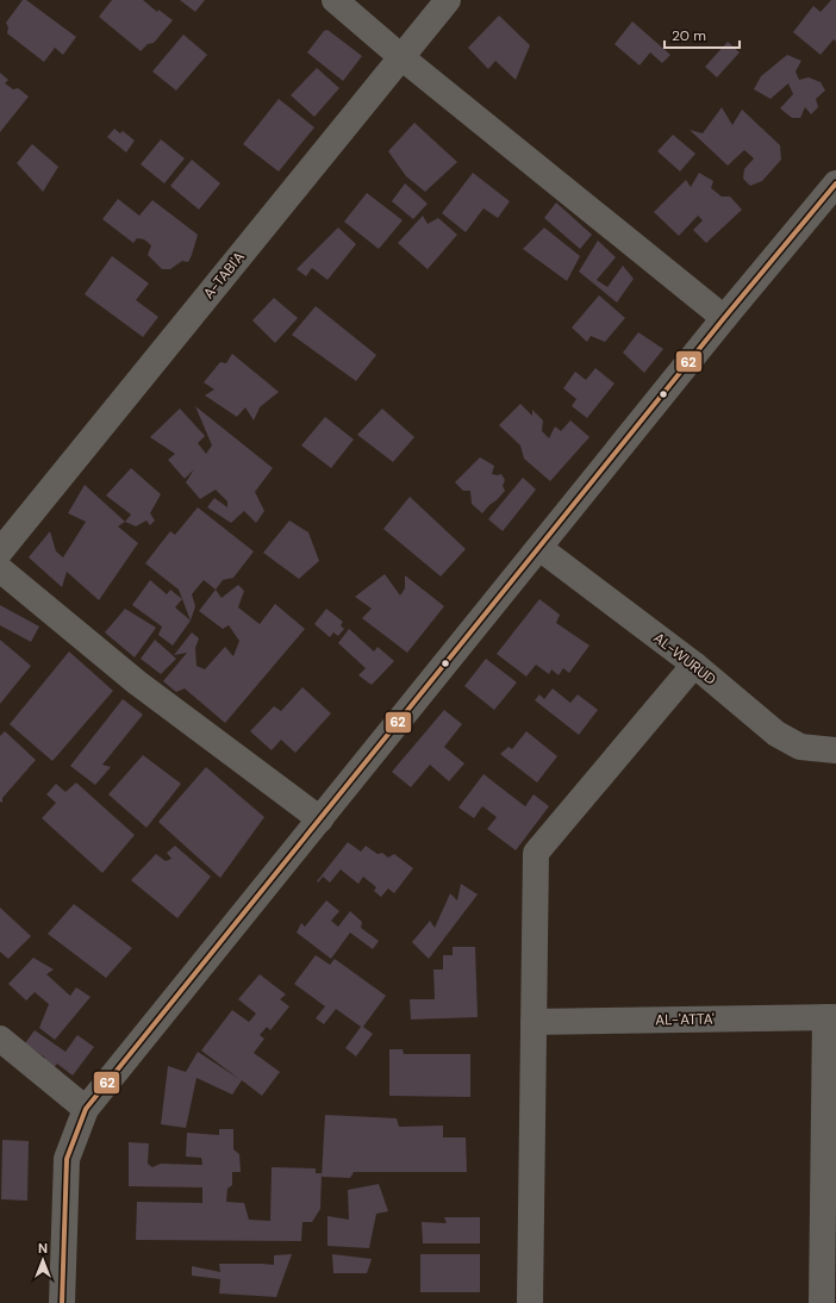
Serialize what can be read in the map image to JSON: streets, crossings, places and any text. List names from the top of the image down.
{
  "streets": {
    "street": ["A-TABI'A", "AL-WURUD", "AL-'ATTA'"]
  },
  "lines": ["transit line 62"],
  "scale_bar": "20 m",
  "north": "top"
}
